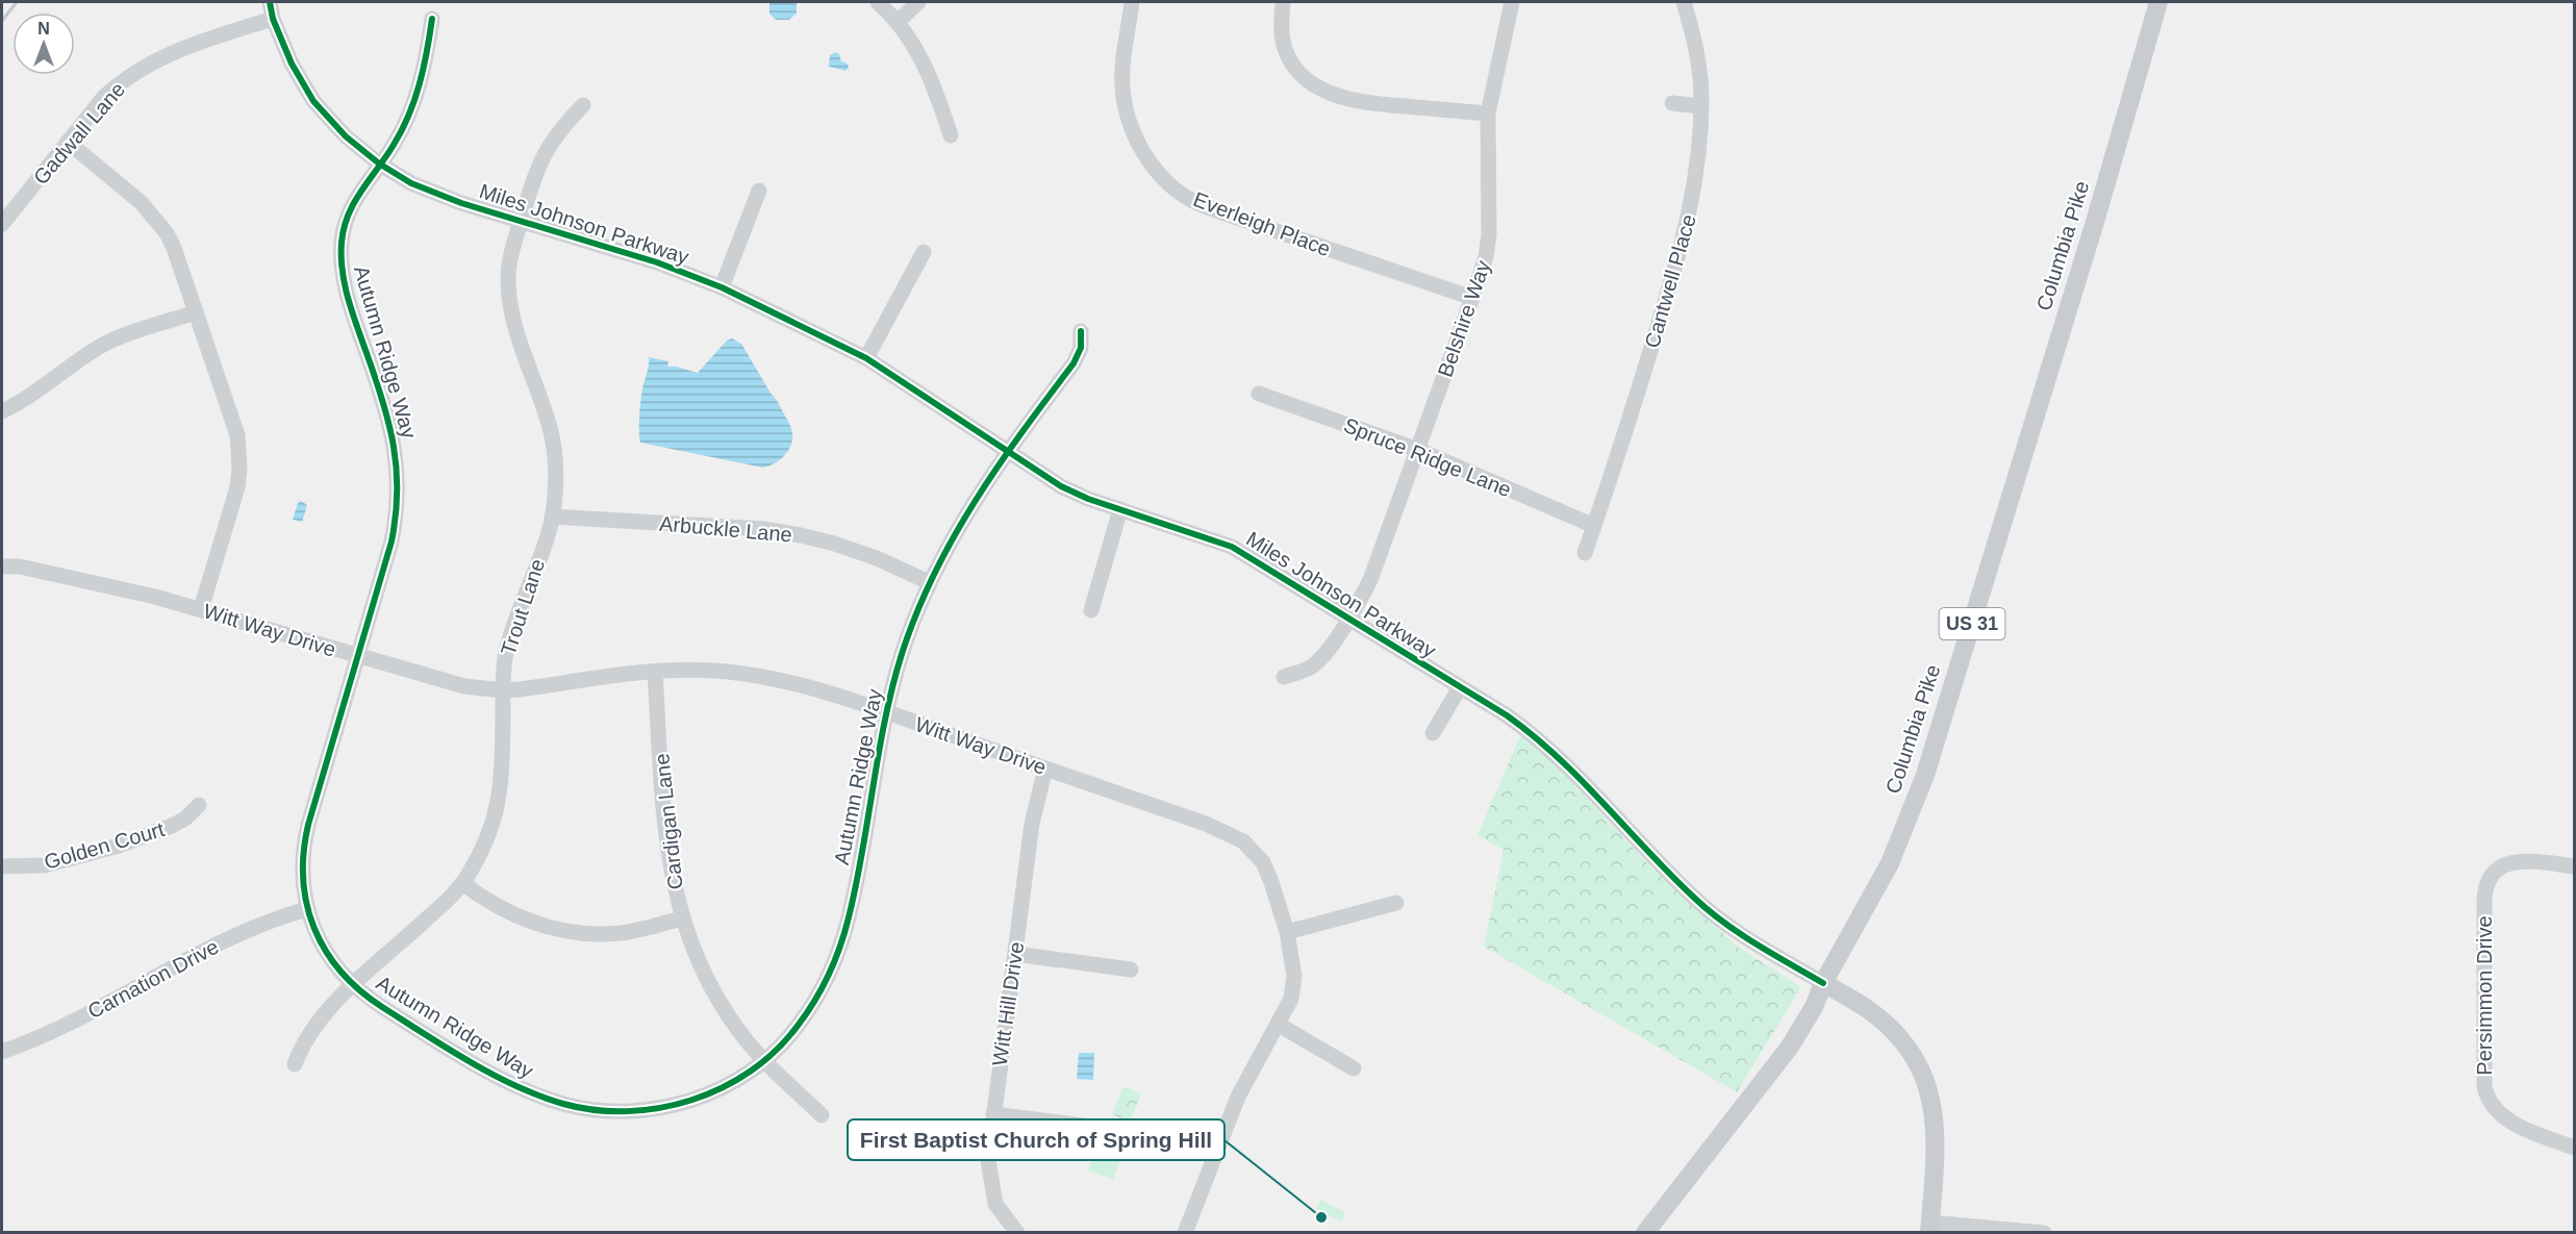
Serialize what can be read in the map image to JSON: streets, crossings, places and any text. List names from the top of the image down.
{
  "streets": {
    "main road": ["Columbia Pike", "US 31"],
    "street": [
      "Gadwall Lane",
      "Miles Johnson Parkway",
      "Everleigh Place",
      "Cantwell Place",
      "Belshire Way",
      "Autumn Ridge Way",
      "Spruce Ridge Lane",
      "Arbuckle Lane",
      "Trout Lane",
      "Witt Way Drive",
      "Cardigan Lane",
      "Golden Court",
      "Carnation Drive",
      "Persimmon Drive",
      "Witt Hill Drive"
    ]
  },
  "crossings": [
    ["Gadwall Lane", "Miles Johnson Parkway"],
    ["Miles Johnson Parkway", "Columbia Pike"],
    ["Miles Johnson Parkway", "Belshire Way"],
    ["Miles Johnson Parkway", "Autumn Ridge Way"],
    ["Miles Johnson Parkway", "Trout Lane"],
    ["Everleigh Place", "Belshire Way"],
    ["Cantwell Place", "Spruce Ridge Lane"],
    ["Belshire Way", "Spruce Ridge Lane"],
    ["Autumn Ridge Way", "Arbuckle Lane"],
    ["Autumn Ridge Way", "Trout Lane"],
    ["Autumn Ridge Way", "Witt Way Drive"],
    ["Autumn Ridge Way", "Cardigan Lane"],
    ["Autumn Ridge Way", "Carnation Drive"],
    ["Arbuckle Lane", "Trout Lane"],
    ["Trout Lane", "Witt Way Drive"],
    ["Witt Way Drive", "Cardigan Lane"],
    ["Witt Way Drive", "Witt Hill Drive"]
  ],
  "places": ["First Baptist Church of Spring Hill"],
  "north": "top"
}
